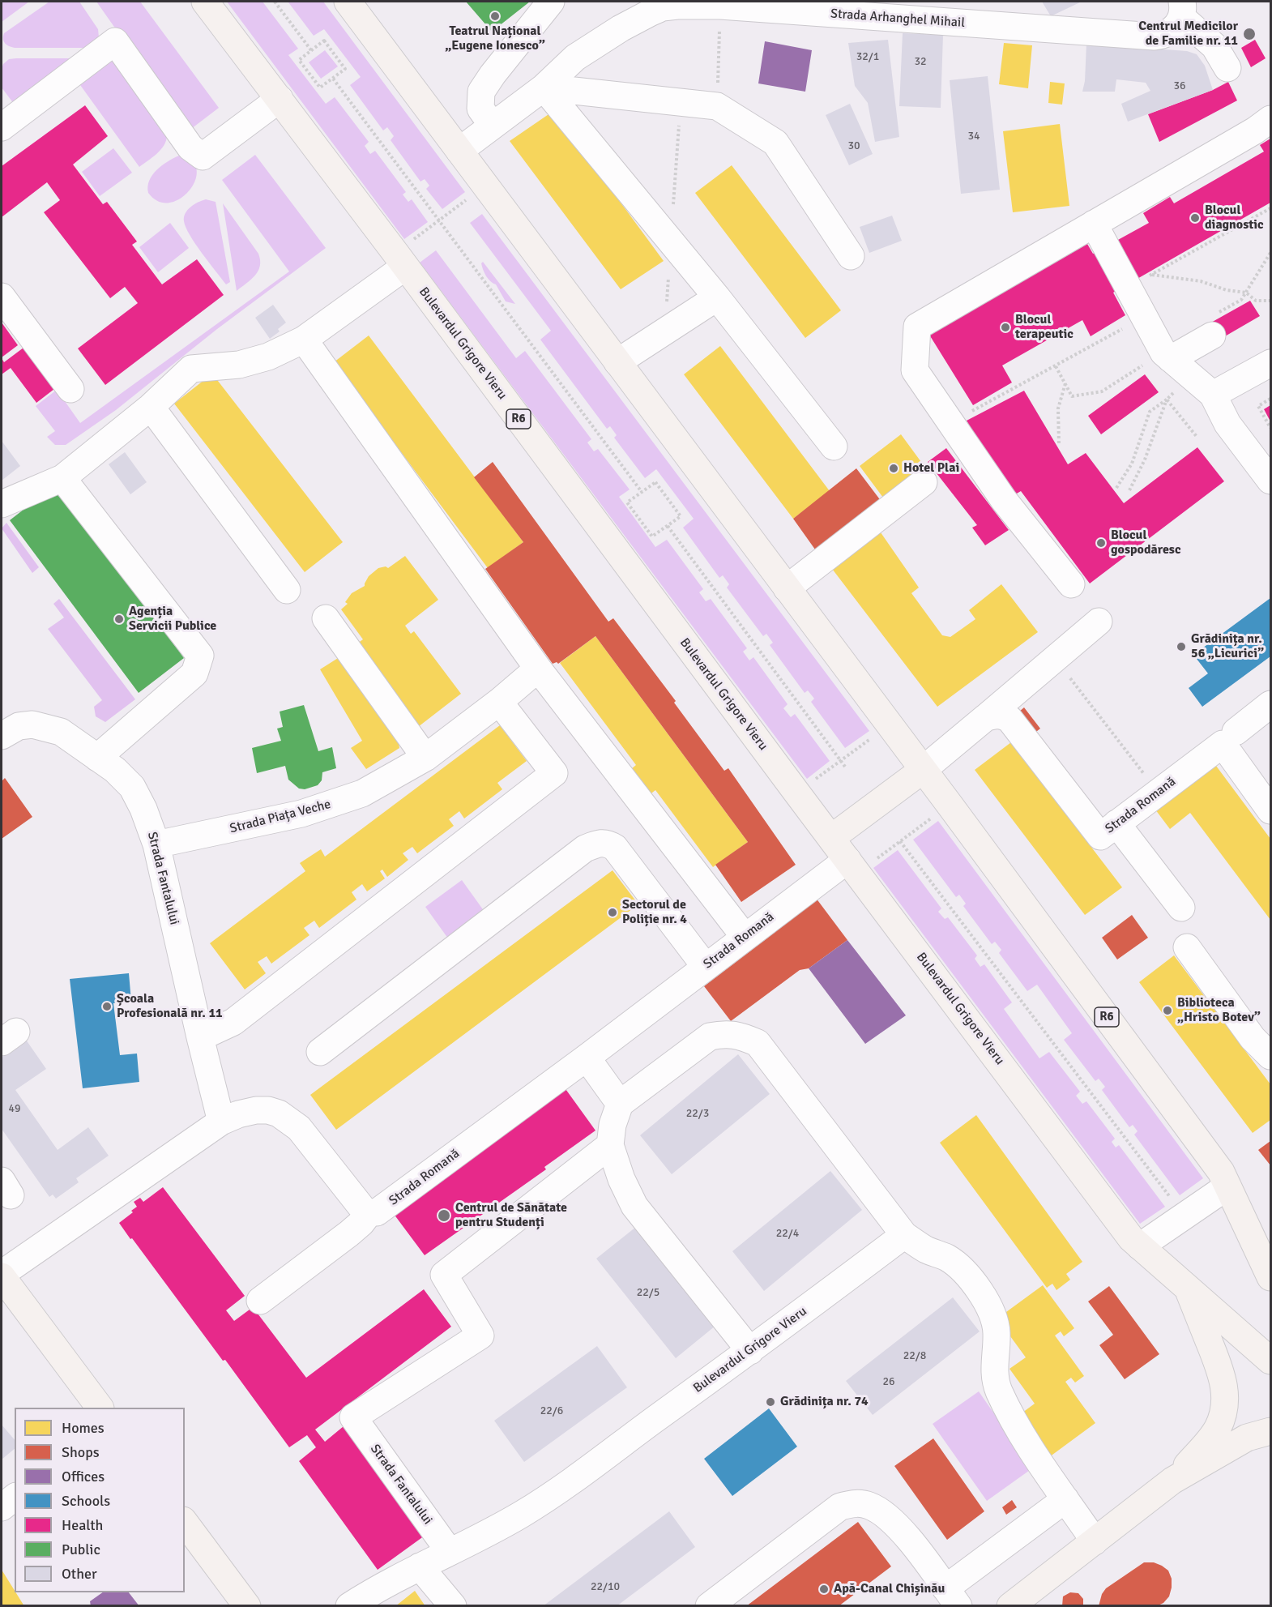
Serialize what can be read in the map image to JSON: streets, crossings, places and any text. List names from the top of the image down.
{
  "streets": {
    "main road": ["Bulevardul Grigore Vieru", "R6"],
    "street": [
      "Strada Arhanghel Mihail",
      "Strada Romană",
      "Strada Piața Veche",
      "Strada Fantalului"
    ]
  },
  "crossings": [
    ["Strada Arhanghel Mihail", "R6"],
    ["Bulevardul Grigore Vieru", "Strada Romană"],
    ["Bulevardul Grigore Vieru", "Strada Fantalului"],
    ["Strada Piața Veche", "Strada Fantalului"]
  ],
  "places": [
    "Teatrul Național „Eugene Ionesco”",
    "Centrul Medicilor de Familie nr. 11",
    "Blocul diagnostic",
    "Blocul terapeutic",
    "Hotel Plai",
    "Blocul gospodăresc",
    "Agenția Servicii Publice",
    "Grădinița nr. 56 „Licurici”",
    "Sectorul de Poliție nr. 4",
    "Școala Profesională nr. 11",
    "Biblioteca „Hristo Botev”",
    "Centrul de Sănătate pentru Studenți",
    "Grădinița nr. 74",
    "Apă-Canal Chișinău"
  ],
  "house_numbers": [
    "32/1",
    "32",
    "36",
    "34",
    "30",
    "49",
    "22/3",
    "22/4",
    "22/5",
    "22/8",
    "26",
    "22/6",
    "22/10"
  ],
  "legend": [
    "Homes",
    "Shops",
    "Offices",
    "Schools",
    "Health",
    "Public",
    "Other"
  ]
}
